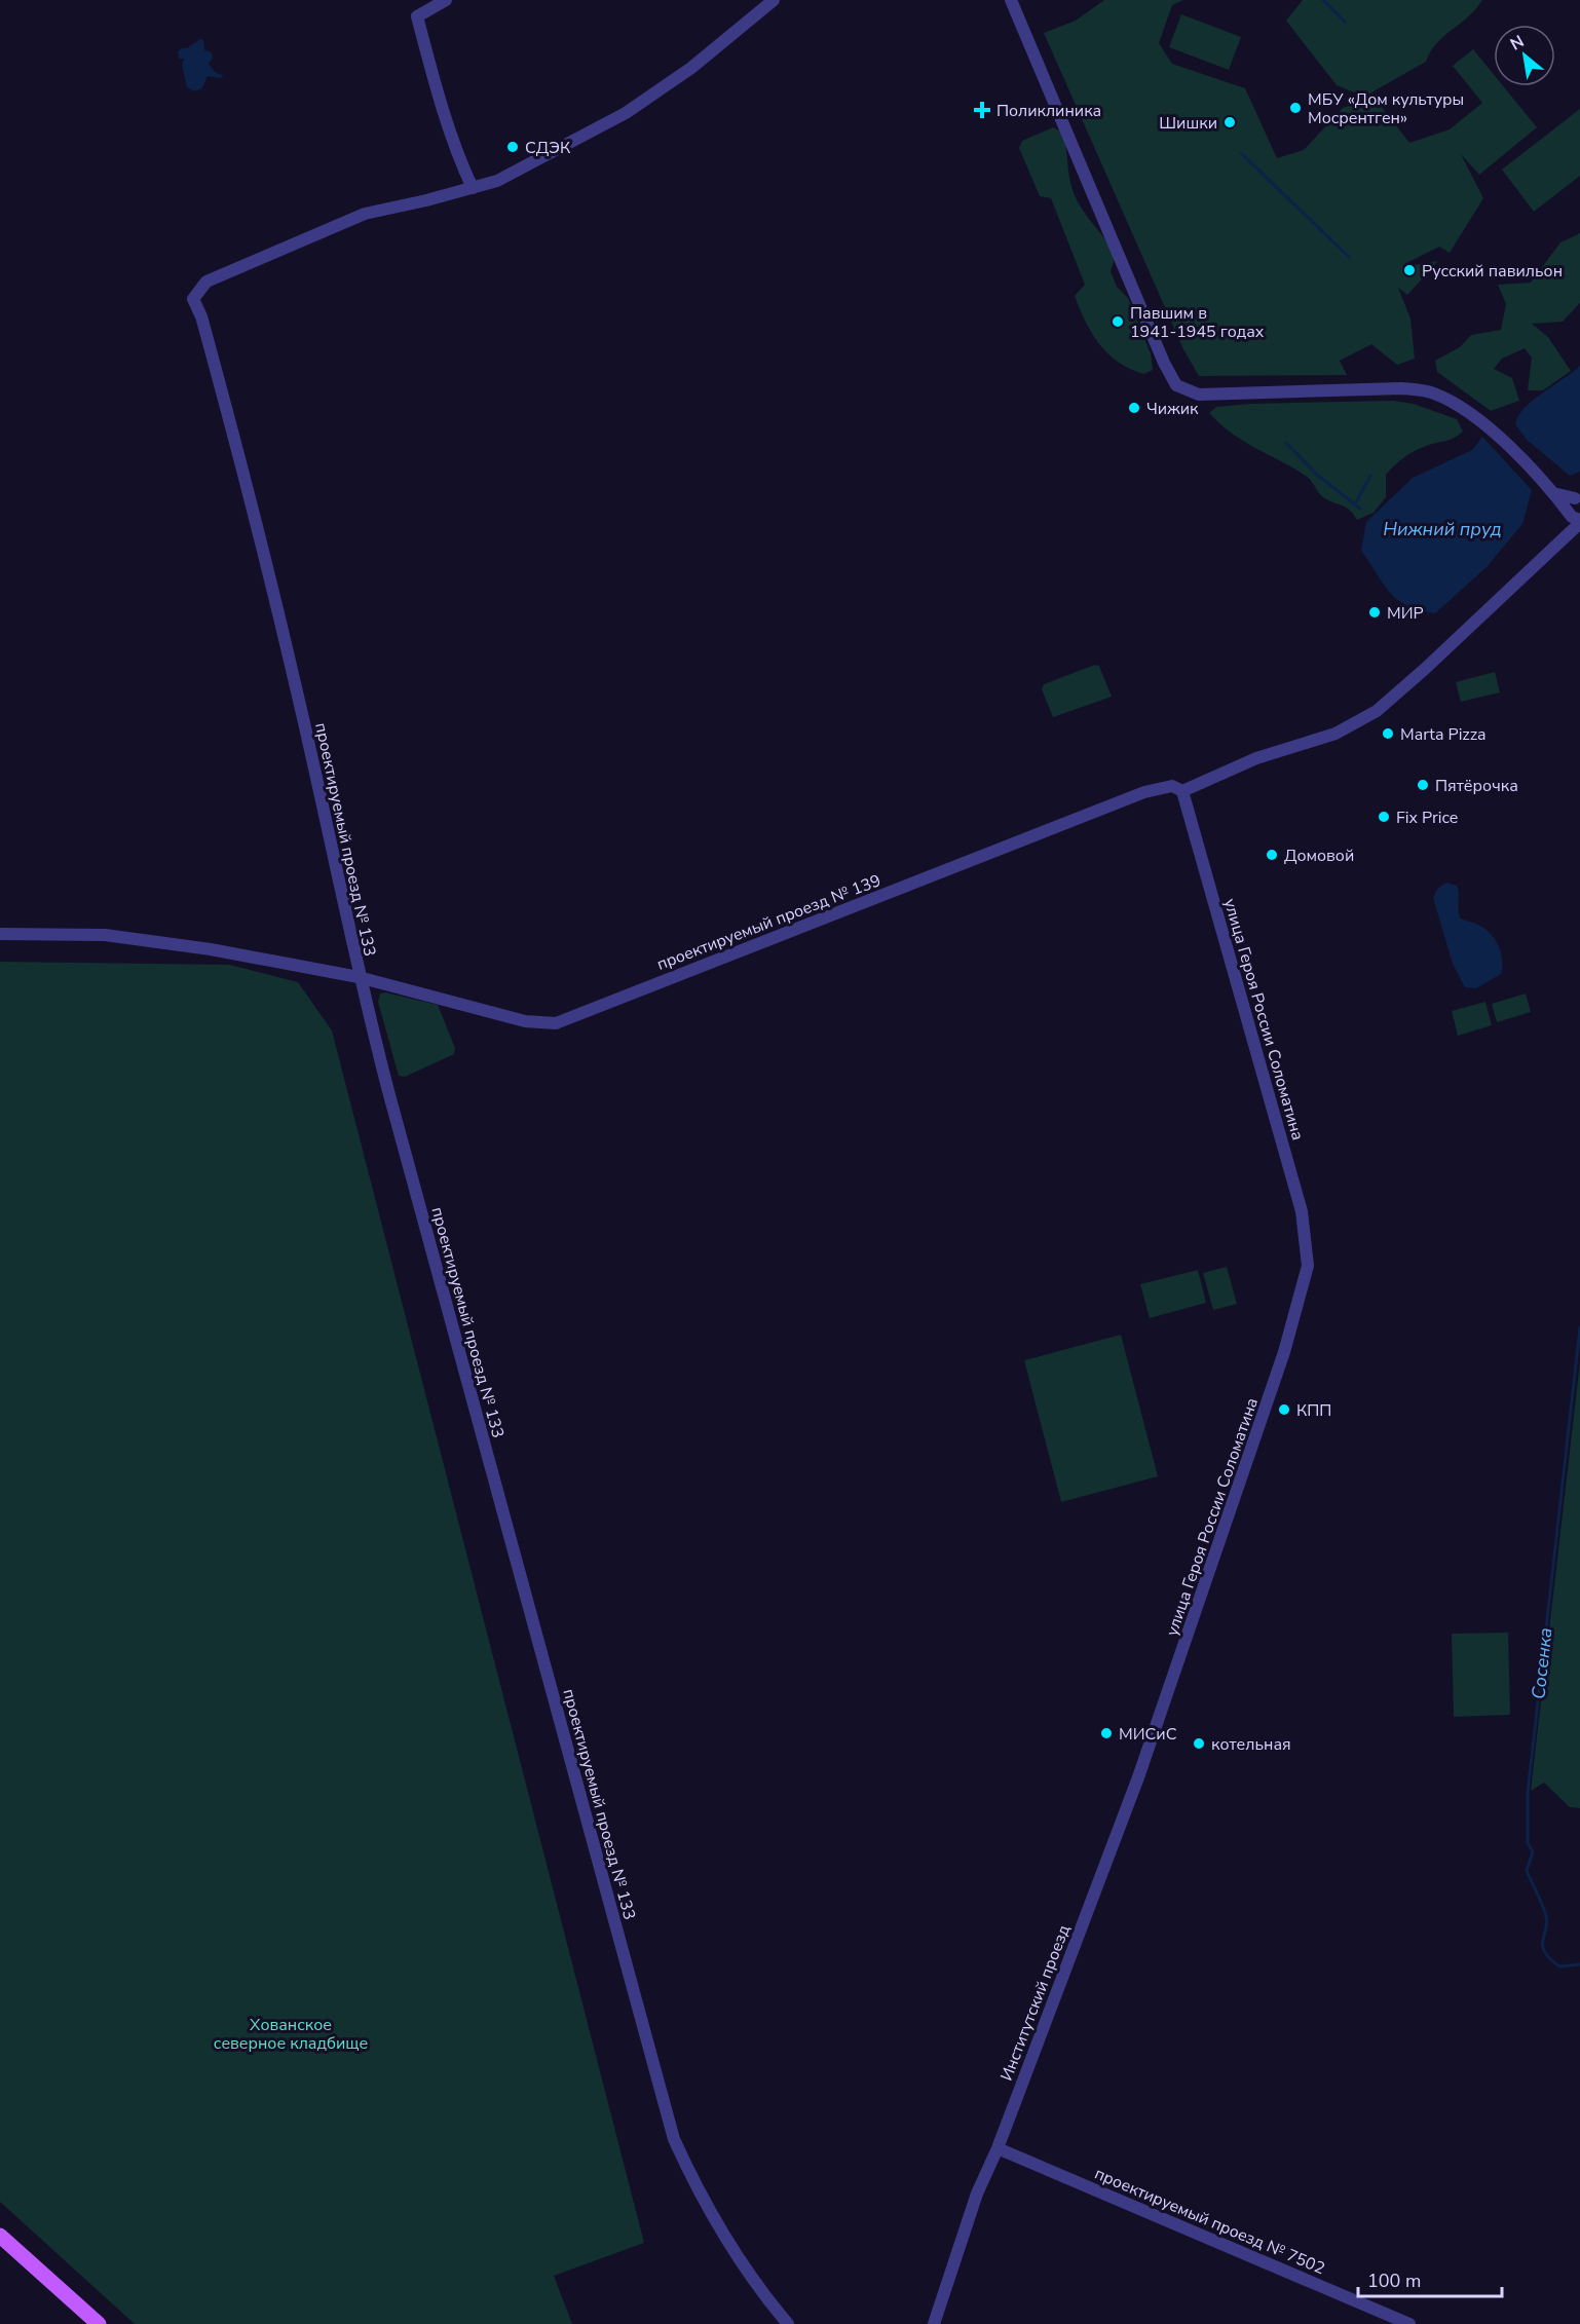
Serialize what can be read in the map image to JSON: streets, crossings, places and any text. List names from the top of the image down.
{
  "streets": {
    "street": [
      "проектируемый проезд № 133",
      "проектируемый проезд № 139",
      "улица Героя России Соломатина",
      "Институтский проезд",
      "проектируемый проезд № 7502"
    ]
  },
  "crossings": [
    ["проектируемый проезд № 133", "проектируемый проезд № 139"],
    ["проектируемый проезд № 139", "улица Героя России Соломатина"],
    ["улица Героя России Соломатина", "Институтский проезд"],
    ["Институтский проезд", "проектируемый проезд № 7502"]
  ],
  "water": ["Нижний пруд", "Сосенка"],
  "parks": ["Хованское северное кладбище"],
  "places": {
    "other": [
      "МБУ «Дом культуры Мосрентген»",
      "Шишки",
      "СДЭК",
      "Русский павильон",
      "Павшим в 1941-1945 годах",
      "Чижик",
      "МИР",
      "Marta Pizza",
      "Пятёрочка",
      "Fix Price",
      "Домовой",
      "КПП",
      "МИСиС",
      "котельная"
    ],
    "health": ["Поликлиника"]
  },
  "scale_bar": "100 m",
  "north": "top left"
}
